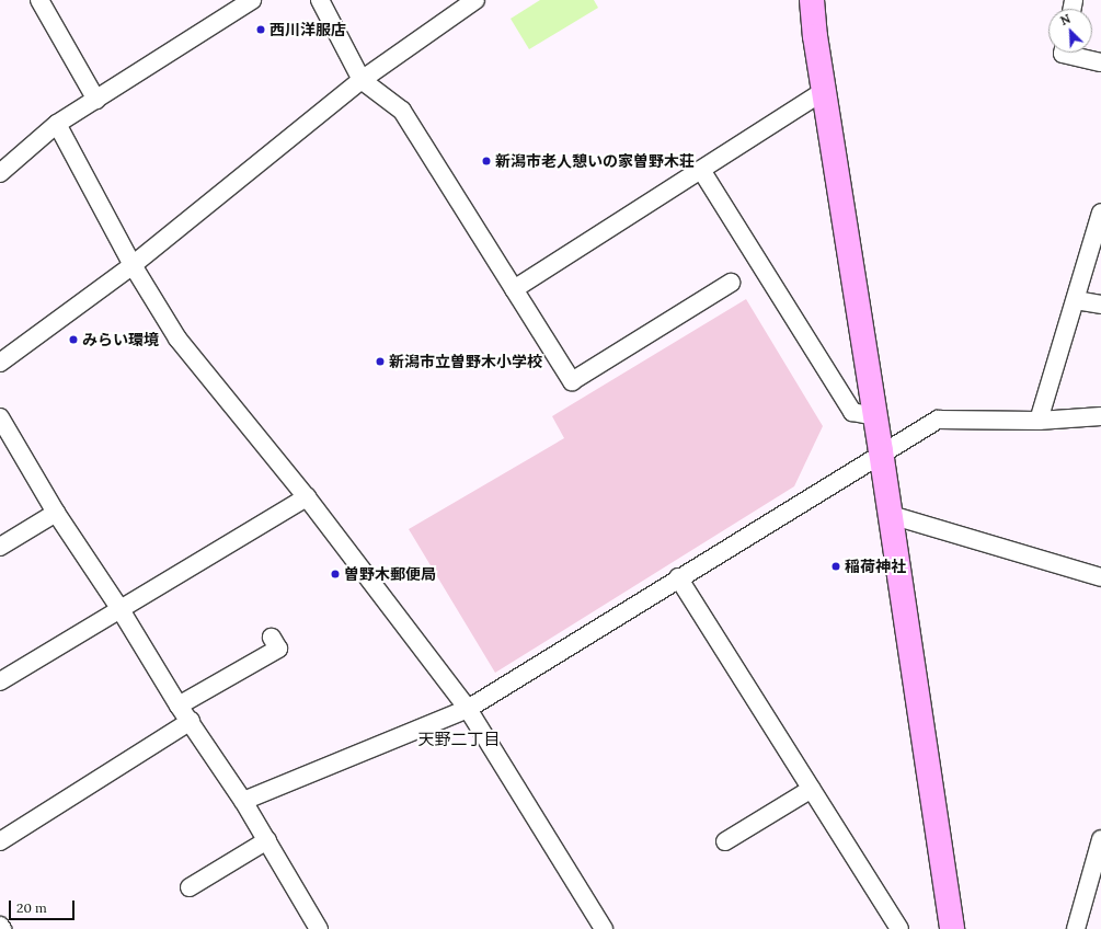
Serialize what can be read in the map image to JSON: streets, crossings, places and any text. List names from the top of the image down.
{
  "districts": ["天野二丁目"],
  "places": [
    "西川洋服店",
    "新潟市老人憩いの家曽野木荘",
    "みらい環境",
    "新潟市立曽野木小学校",
    "稲荷神社",
    "曽野木郵便局"
  ],
  "scale_bar": "20 m",
  "north": "top left"
}
